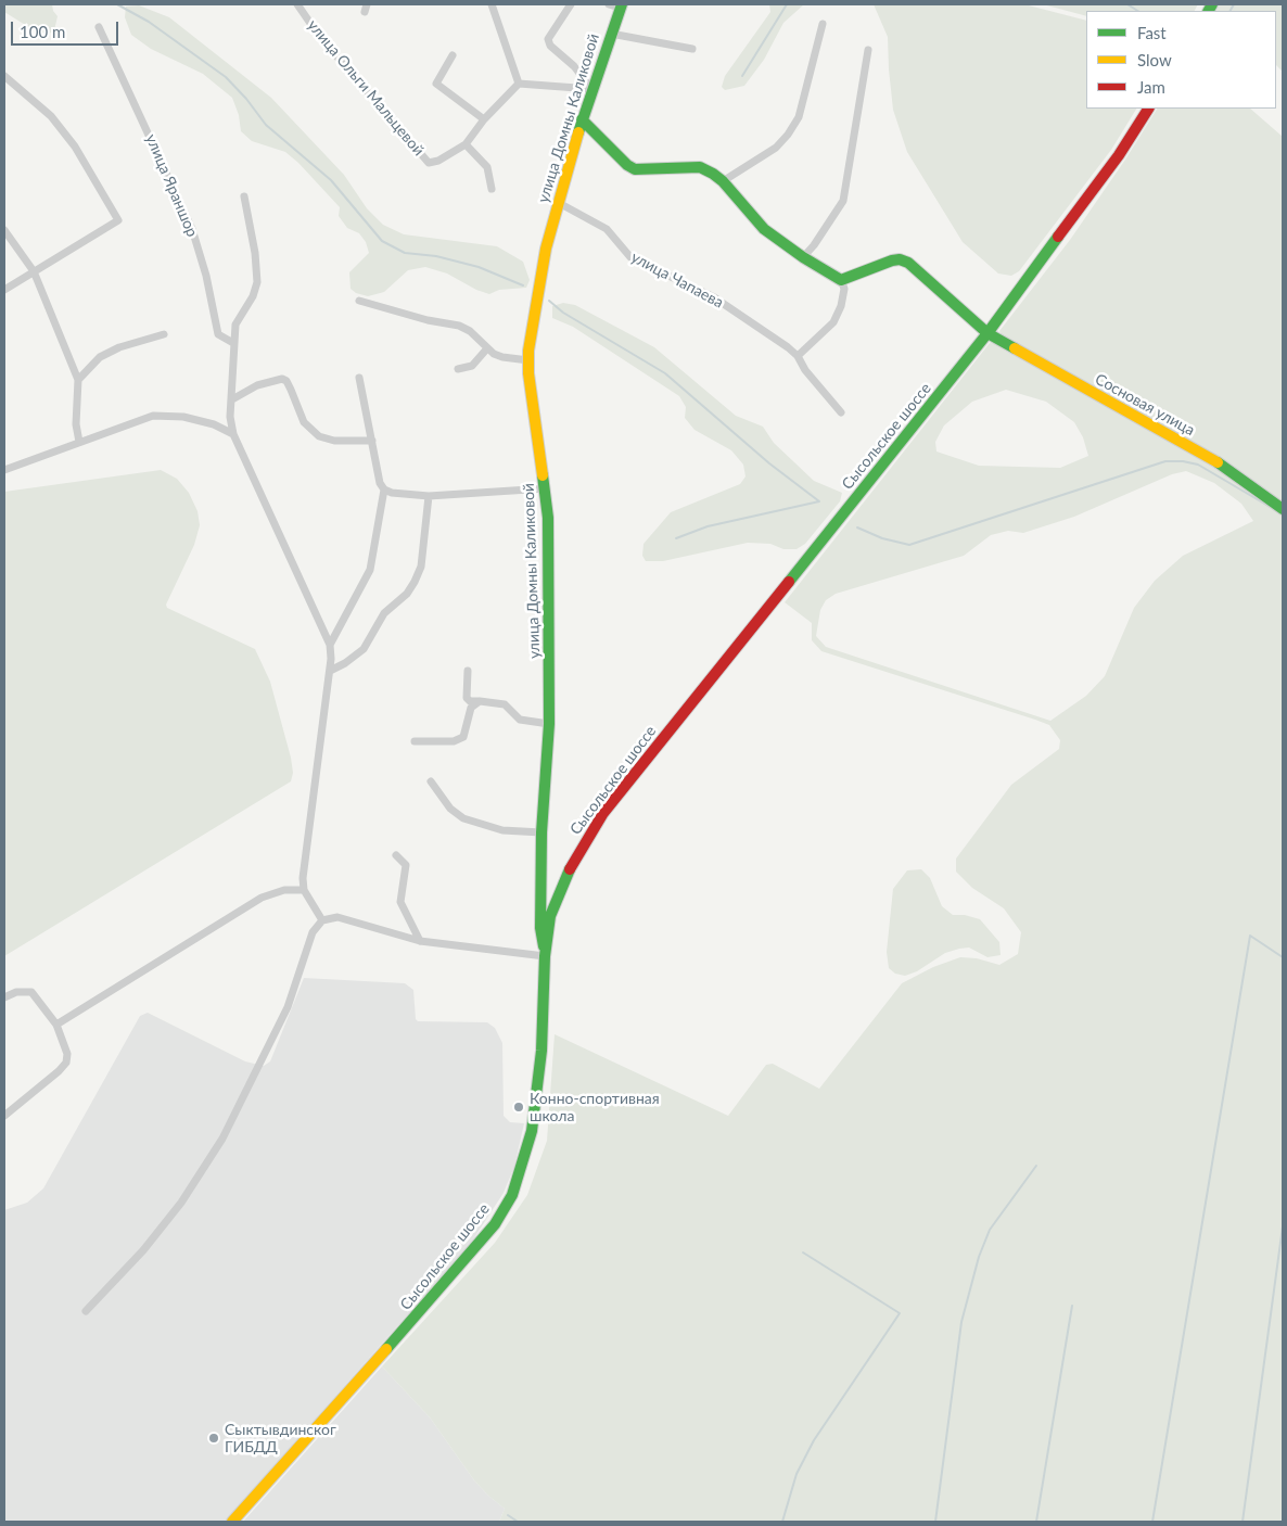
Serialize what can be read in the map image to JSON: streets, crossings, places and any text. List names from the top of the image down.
{
  "streets": {
    "main road": ["улица Домны Каликовой", "Сосновая улица", "Сысольское шоссе"],
    "street": ["улица Ольги Мальцевой", "улица Яраншор", "улица Чапаева"]
  },
  "crossings": [
    ["улица Домны Каликовой", "улица Чапаева"],
    ["улица Домны Каликовой", "Сысольское шоссе"],
    ["Сосновая улица", "Сысольское шоссе"]
  ],
  "places": ["Конно-спортивная школа", "Сыктывдинског ГИБДД"],
  "legend": ["Fast", "Slow", "Jam"],
  "scale_bar": "100 m"
}
